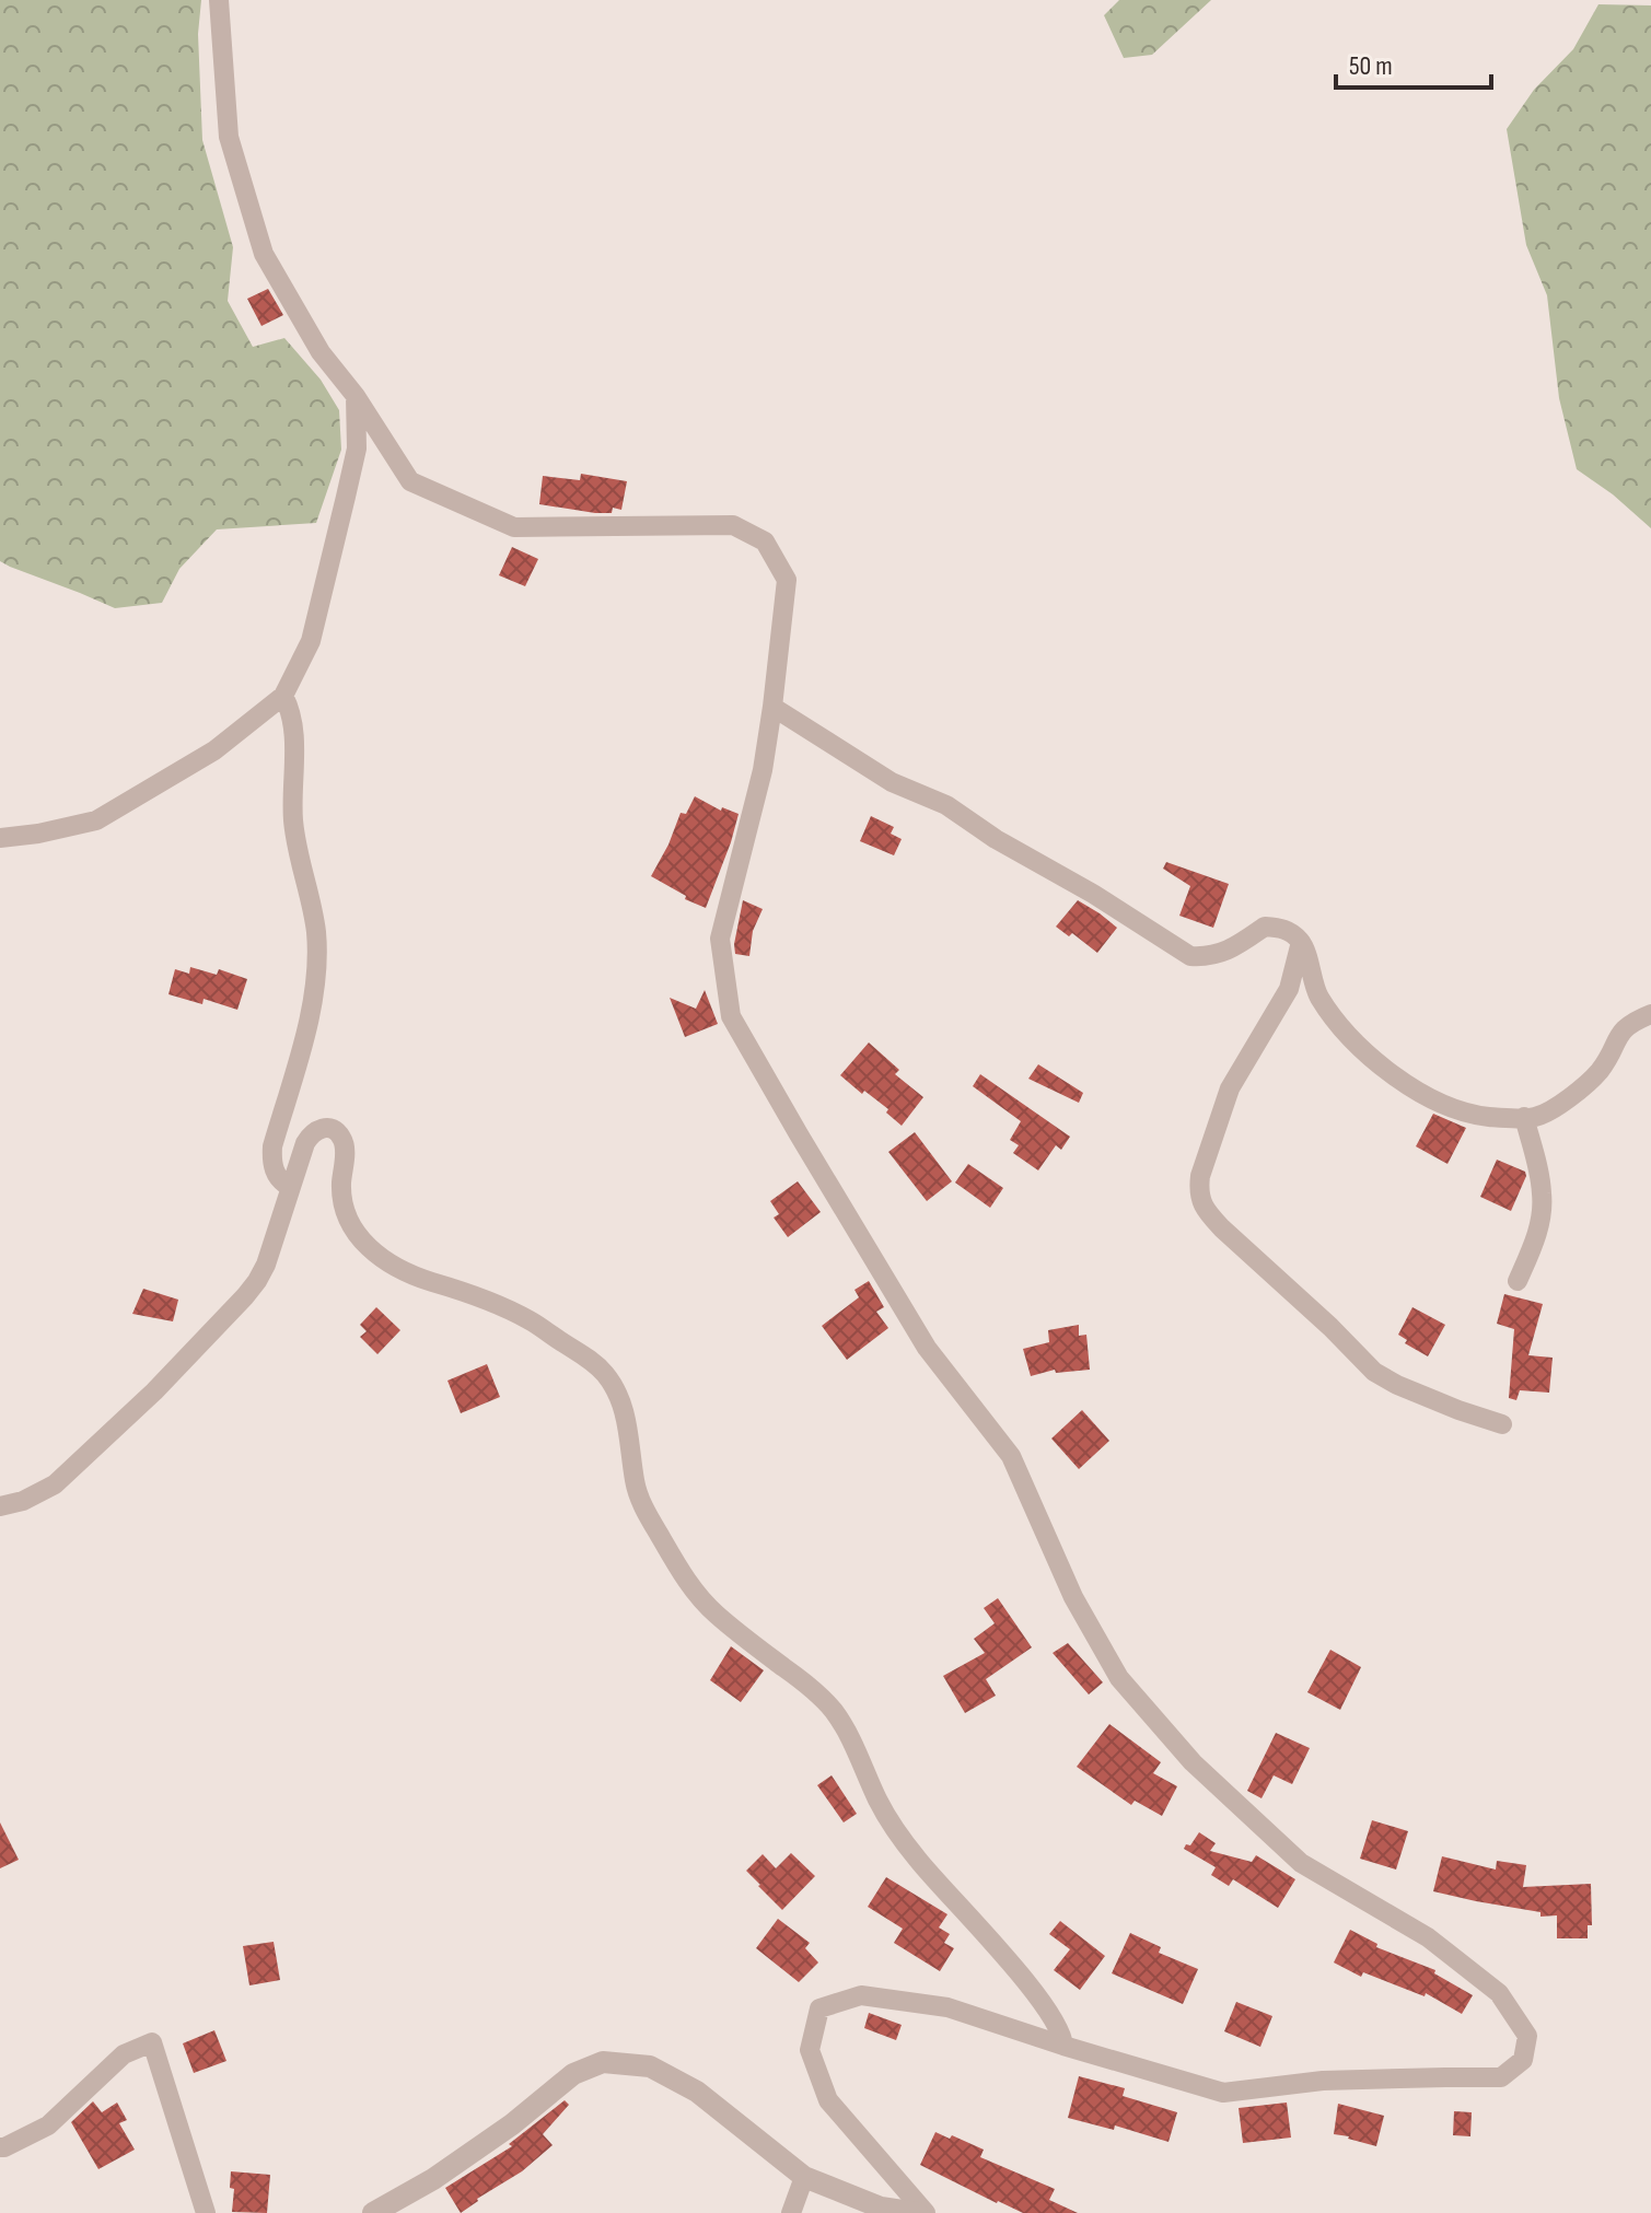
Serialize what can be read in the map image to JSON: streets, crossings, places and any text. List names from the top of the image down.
{
  "scale_bar": "50 m"
}
